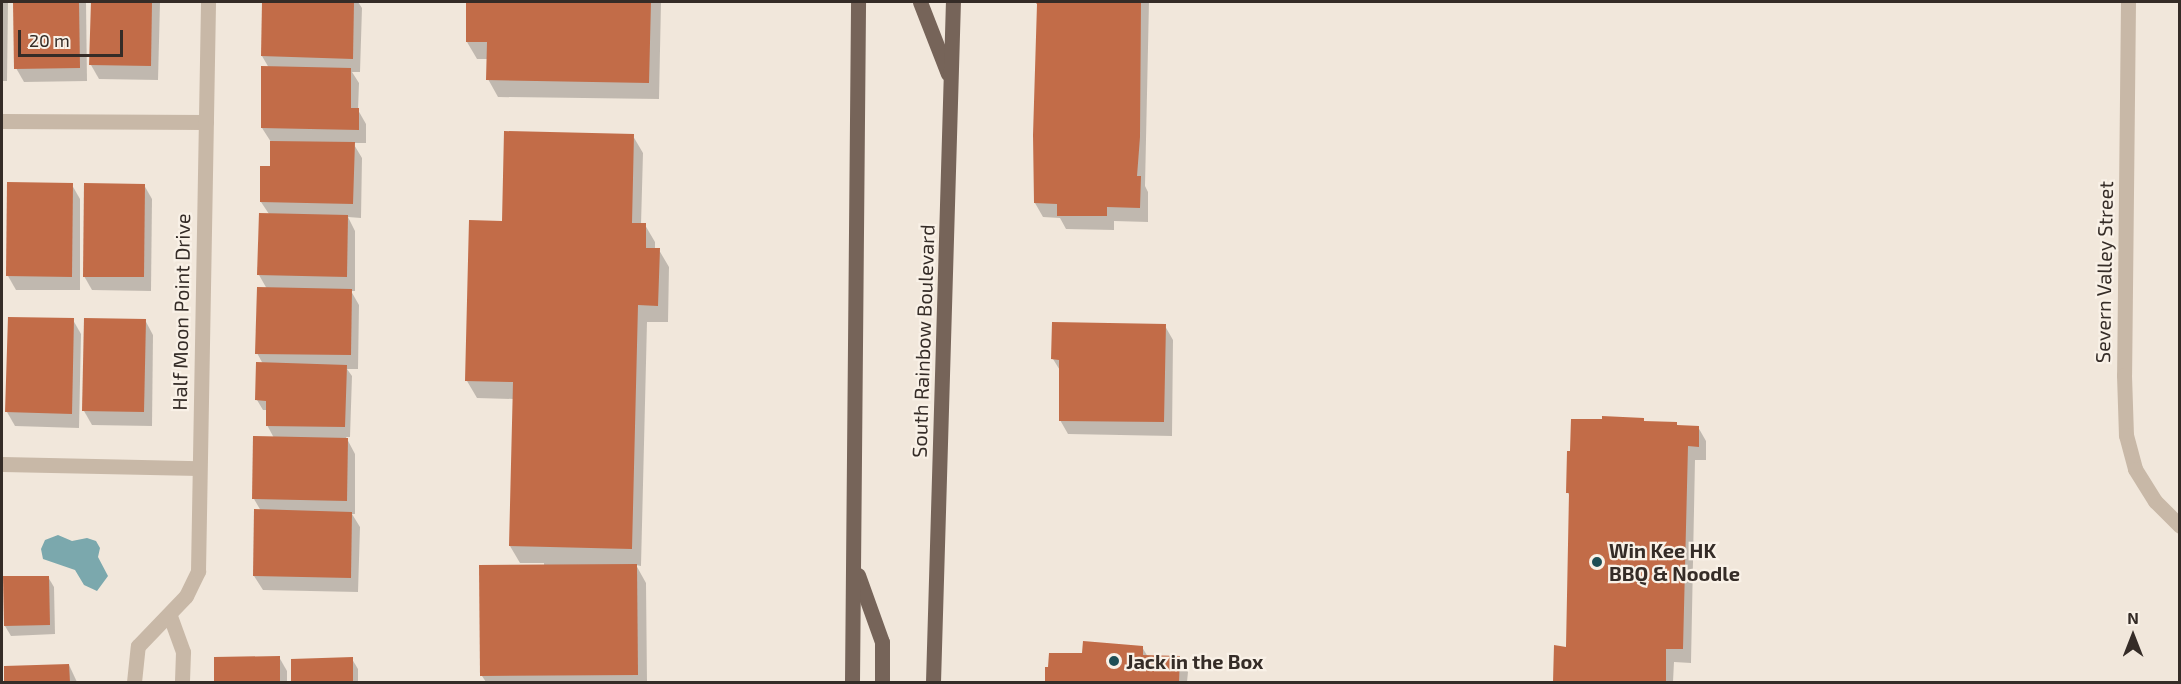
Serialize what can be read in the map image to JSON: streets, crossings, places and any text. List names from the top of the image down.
{
  "streets": {
    "main road": ["South Rainbow Boulevard"],
    "street": ["Severn Valley Street", "Half Moon Point Drive"]
  },
  "places": ["Win Kee HK BBQ & Noodle", "Jack in the Box"],
  "scale_bar": "20 m",
  "north": "top"
}
